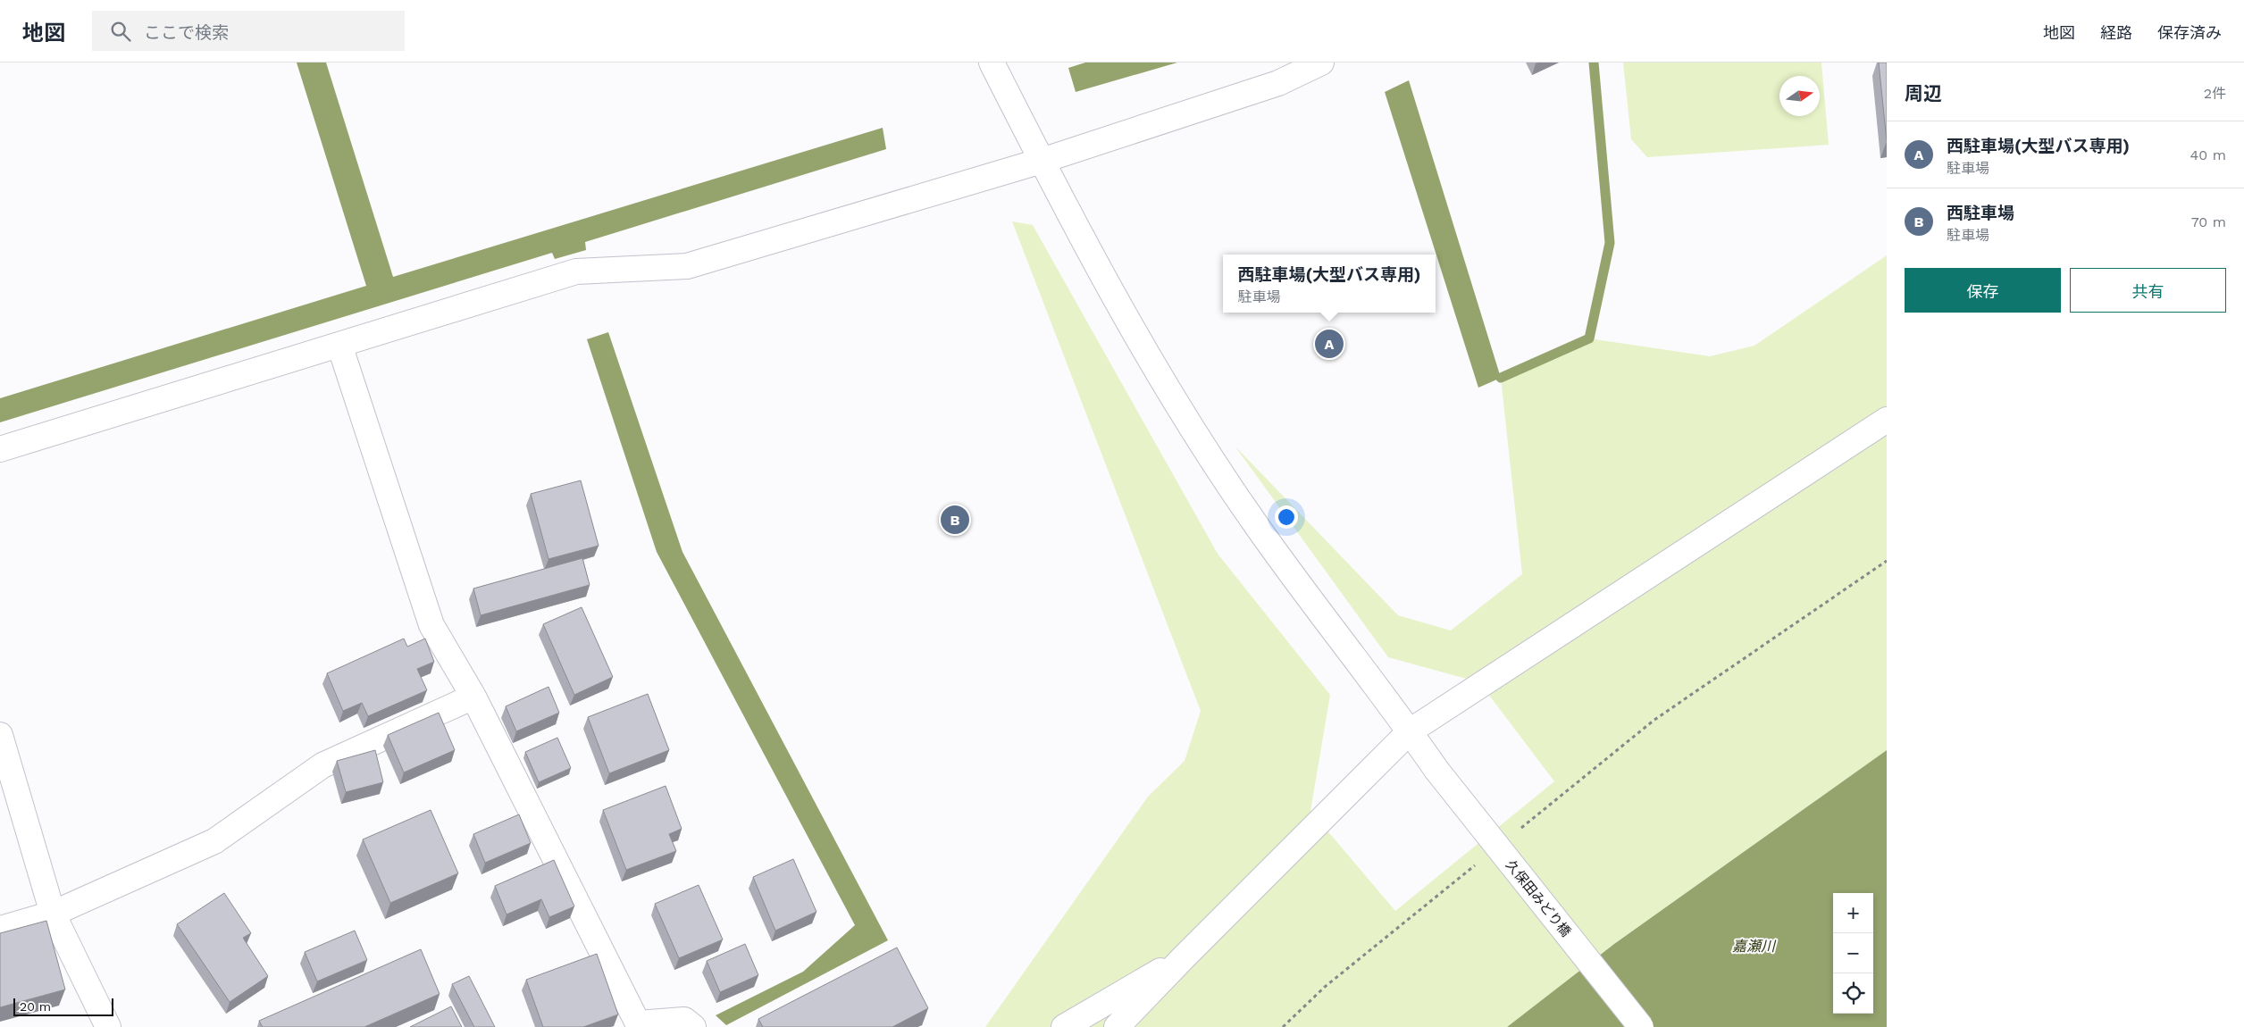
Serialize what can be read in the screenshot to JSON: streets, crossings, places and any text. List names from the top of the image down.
{
  "streets": {
    "street": ["久保田みどり橋"]
  },
  "water": ["嘉瀬川"],
  "scale_bar": "20 m",
  "north": "right",
  "page": {
    "header": "地図",
    "search": "ここで検索",
    "nav": ["地図", "経路", "保存済み"],
    "heading": ["周辺", "2件"],
    "list": [
      {
        "mark": "A",
        "name": "西駐車場(大型バス専用)",
        "note": "駐車場",
        "value": "40 m"
      },
      {
        "mark": "B",
        "name": "西駐車場",
        "note": "駐車場",
        "value": "70 m"
      }
    ],
    "popup": ["西駐車場(大型バス専用)", "駐車場"],
    "buttons": ["保存", "共有"],
    "pins": ["A", "B"],
    "map_buttons": ["+", "−"],
    "scale": "20 m"
  }
}
